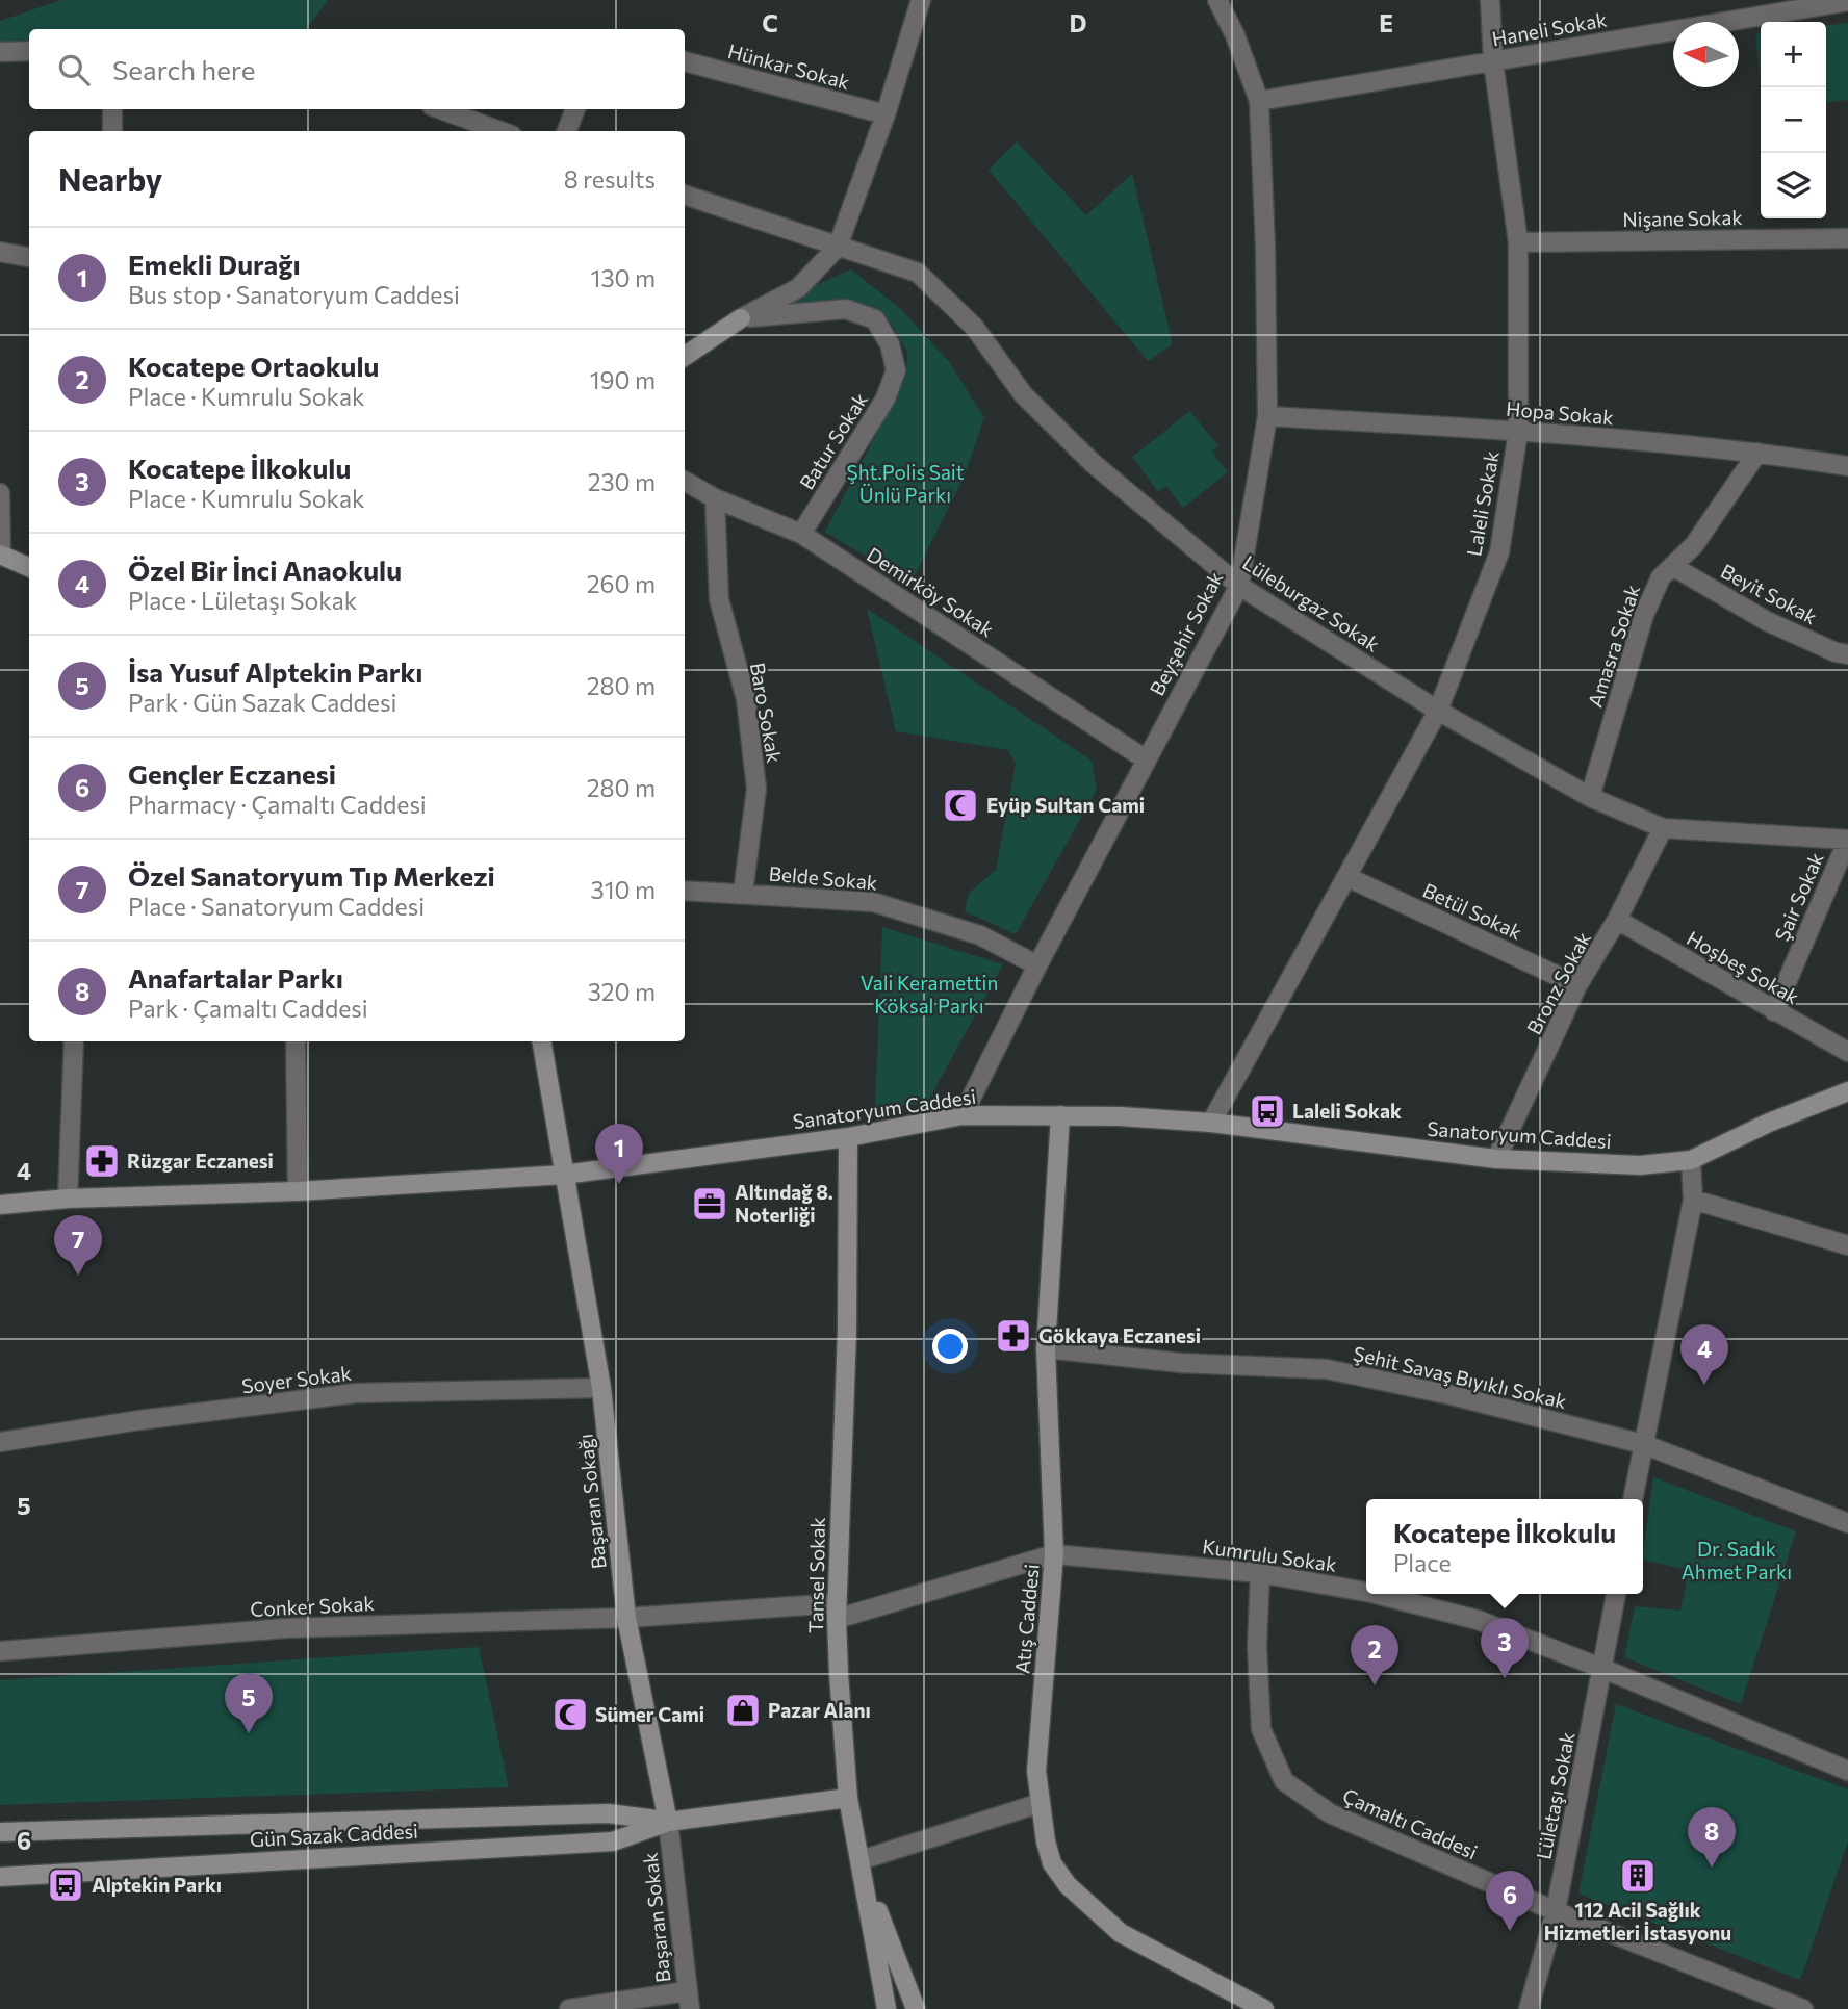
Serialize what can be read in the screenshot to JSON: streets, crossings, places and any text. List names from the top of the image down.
{
  "streets": {
    "main road": [
      "Batur Sokak",
      "Sanatoryum Caddesi",
      "Başaran Sokağı",
      "Tansel Sokak",
      "Atış Caddesi",
      "Gün Sazak Caddesi"
    ],
    "street": [
      "Haneli Sokak",
      "Hünkar Sokak",
      "Nişane Sokak",
      "Hopa Sokak",
      "Laleli Sokak",
      "Demirköy Sokak",
      "Beyit Sokak",
      "Lüleburgaz Sokak",
      "Beyşehir Sokak",
      "Amasra Sokak",
      "Baro Sokak",
      "Belde Sokak",
      "Şair Sokak",
      "Betül Sokak",
      "Hoşbeş Sokak",
      "Bronz Sokak",
      "Şehit Savaş Bıyıklı Sokak",
      "Soyer Sokak",
      "Kumrulu Sokak",
      "Conker Sokak",
      "Lületaşı Sokak",
      "Çamaltı Caddesi",
      "Başaran Sokak"
    ]
  },
  "crossings": [
    ["Haneli Sokak", "Laleli Sokak"],
    ["Haneli Sokak", "Beyşehir Sokak"],
    ["Nişane Sokak", "Laleli Sokak"],
    ["Hopa Sokak", "Laleli Sokak"],
    ["Hopa Sokak", "Beyşehir Sokak"],
    ["Hopa Sokak", "Amasra Sokak"],
    ["Batur Sokak", "Demirköy Sokak"],
    ["Laleli Sokak", "Lüleburgaz Sokak"],
    ["Laleli Sokak", "Betül Sokak"],
    ["Laleli Sokak", "Sanatoryum Caddesi"],
    ["Demirköy Sokak", "Beyşehir Sokak"],
    ["Demirköy Sokak", "Baro Sokak"],
    ["Beyit Sokak", "Amasra Sokak"],
    ["Lüleburgaz Sokak", "Beyşehir Sokak"],
    ["Lüleburgaz Sokak", "Amasra Sokak"],
    ["Lüleburgaz Sokak", "Şair Sokak"],
    ["Lüleburgaz Sokak", "Bronz Sokak"],
    ["Beyşehir Sokak", "Belde Sokak"],
    ["Beyşehir Sokak", "Sanatoryum Caddesi"],
    ["Baro Sokak", "Belde Sokak"],
    ["Şair Sokak", "Hoşbeş Sokak"],
    ["Betül Sokak", "Bronz Sokak"],
    ["Hoşbeş Sokak", "Bronz Sokak"],
    ["Bronz Sokak", "Sanatoryum Caddesi"],
    ["Sanatoryum Caddesi", "Başaran Sokağı"],
    ["Sanatoryum Caddesi", "Tansel Sokak"],
    ["Sanatoryum Caddesi", "Atış Caddesi"],
    ["Şehit Savaş Bıyıklı Sokak", "Atış Caddesi"],
    ["Soyer Sokak", "Başaran Sokağı"],
    ["Başaran Sokağı", "Conker Sokak"],
    ["Başaran Sokağı", "Gün Sazak Caddesi"],
    ["Başaran Sokağı", "Başaran Sokak"],
    ["Kumrulu Sokak", "Tansel Sokak"],
    ["Kumrulu Sokak", "Conker Sokak"],
    ["Kumrulu Sokak", "Atış Caddesi"],
    ["Kumrulu Sokak", "Lületaşı Sokak"],
    ["Kumrulu Sokak", "Çamaltı Caddesi"],
    ["Tansel Sokak", "Conker Sokak"],
    ["Tansel Sokak", "Gün Sazak Caddesi"],
    ["Lületaşı Sokak", "Çamaltı Caddesi"],
    ["Gün Sazak Caddesi", "Başaran Sokak"]
  ],
  "parks": ["Şht.Polis Sait Ünlü Parkı", "Vali Keramettin Köksal Parkı", "Dr. Sadık Ahmet Parkı"],
  "places": {
    "mosque": ["Eyüp Sultan Cami", "Sümer Cami"],
    "bus stop": ["Laleli Sokak", "Alptekin Parkı"],
    "pharmacy": ["Rüzgar Eczanesi", "Gökkaya Eczanesi"],
    "office": ["Altındağ 8. Noterliği"],
    "shop": ["Pazar Alanı"],
    "building": ["112 Acil Sağlık Hizmetleri İstasyonu"]
  },
  "north": "left",
  "page": {
    "map_buttons": ["+", "−"],
    "search": "Search here",
    "heading": ["Nearby", "8 results"],
    "list": [
      {
        "mark": "1",
        "name": "Emekli Durağı",
        "note": "Bus stop · Sanatoryum Caddesi",
        "value": "130 m"
      },
      {
        "mark": "2",
        "name": "Kocatepe Ortaokulu",
        "note": "Place · Kumrulu Sokak",
        "value": "190 m"
      },
      {
        "mark": "3",
        "name": "Kocatepe İlkokulu",
        "note": "Place · Kumrulu Sokak",
        "value": "230 m"
      },
      {
        "mark": "4",
        "name": "Özel Bir İnci Anaokulu",
        "note": "Place · Lületaşı Sokak",
        "value": "260 m"
      },
      {
        "mark": "5",
        "name": "İsa Yusuf Alptekin Parkı",
        "note": "Park · Gün Sazak Caddesi",
        "value": "280 m"
      },
      {
        "mark": "6",
        "name": "Gençler Eczanesi",
        "note": "Pharmacy · Çamaltı Caddesi",
        "value": "280 m"
      },
      {
        "mark": "7",
        "name": "Özel Sanatoryum Tıp Merkezi",
        "note": "Place · Sanatoryum Caddesi",
        "value": "310 m"
      },
      {
        "mark": "8",
        "name": "Anafartalar Parkı",
        "note": "Park · Çamaltı Caddesi",
        "value": "320 m"
      }
    ],
    "pins": [
      "1",
      "7",
      "4",
      "3",
      "2",
      "5",
      "8",
      "6"
    ],
    "popup": ["Kocatepe İlkokulu", "Place"]
  },
  "grid": {
    "columns": ["C", "D", "E"],
    "rows": ["4", "5", "6"]
  }
}
